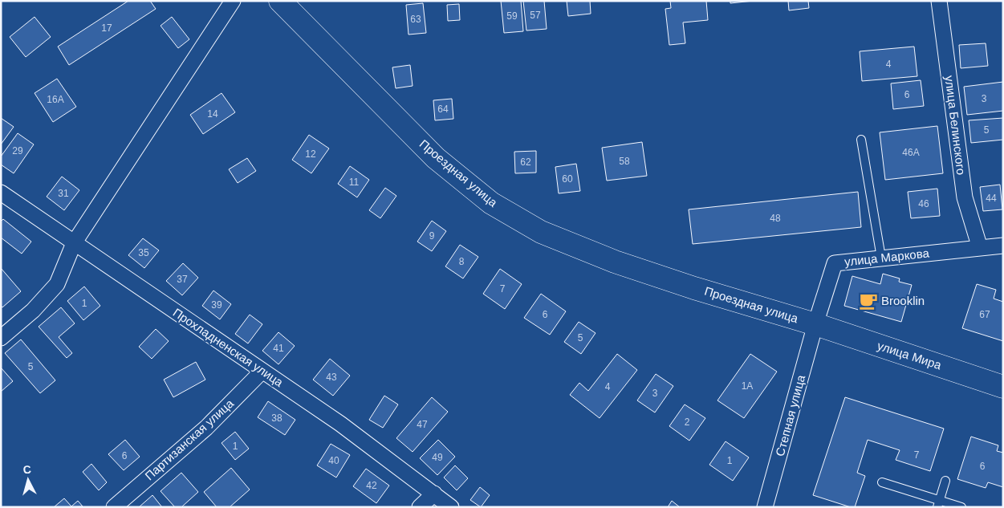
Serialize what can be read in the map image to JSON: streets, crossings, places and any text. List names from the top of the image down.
{
  "streets": {
    "main road": ["Проездная улица", "улица Мира"],
    "street": [
      "улица Белинского",
      "улица Маркова",
      "Прохладненская улица",
      "Степная улица",
      "Партизанская улица"
    ]
  },
  "crossings": [
    ["улица Белинского", "улица Маркова"],
    ["Проездная улица", "улица Маркова"],
    ["Проездная улица", "улица Мира"],
    ["Проездная улица", "Степная улица"],
    ["улица Маркова", "улица Мира"],
    ["улица Маркова", "Степная улица"],
    ["Прохладненская улица", "Партизанская улица"],
    ["улица Мира", "Степная улица"]
  ],
  "places": {
    "cafe": ["Brooklin"]
  },
  "house_numbers": [
    "57",
    "59",
    "63",
    "17",
    "4",
    "6",
    "3",
    "16А",
    "64",
    "14",
    "5",
    "29",
    "46А",
    "12",
    "58",
    "62",
    "60",
    "11",
    "31",
    "44",
    "46",
    "48",
    "9",
    "35",
    "8",
    "37",
    "7",
    "1",
    "39",
    "6",
    "67",
    "5",
    "41",
    "5",
    "43",
    "1А",
    "4",
    "3",
    "38",
    "2",
    "47",
    "1",
    "7",
    "6",
    "49",
    "40",
    "1",
    "6",
    "42"
  ],
  "north": "top"
}
